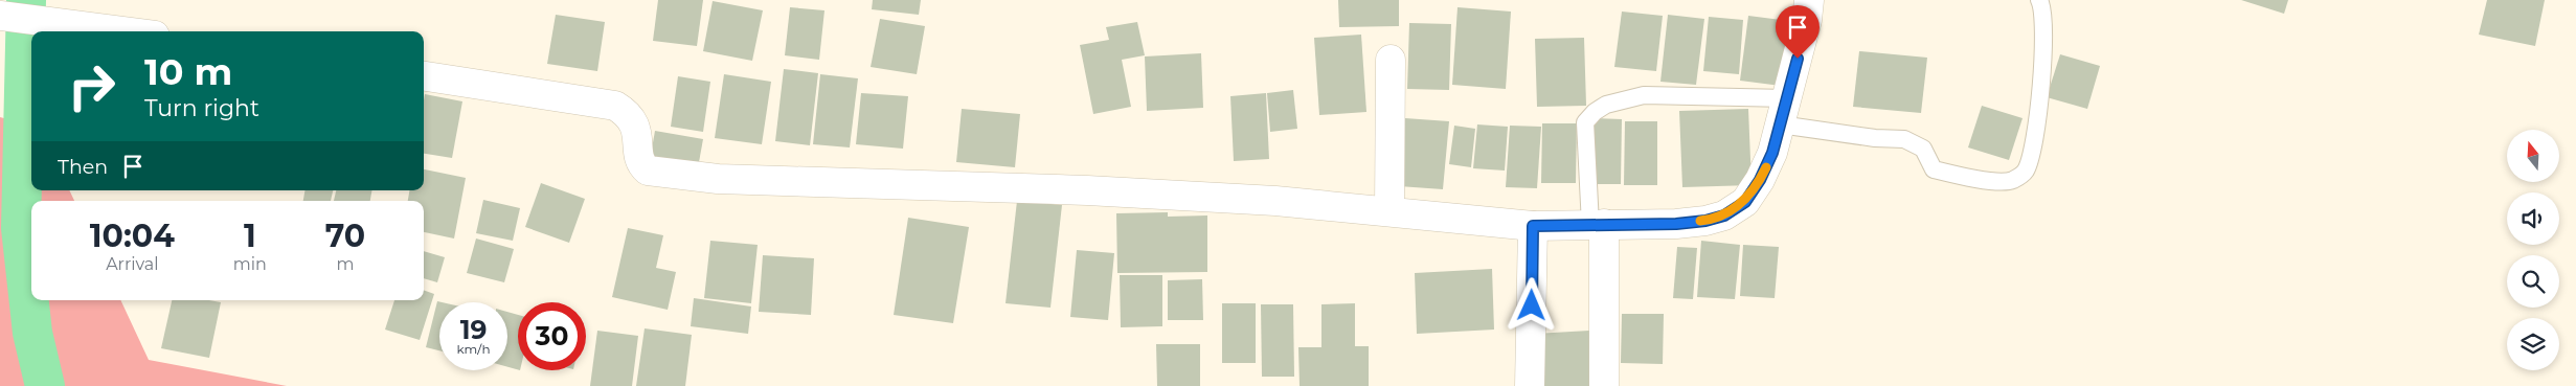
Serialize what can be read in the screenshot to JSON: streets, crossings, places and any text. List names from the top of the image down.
{
  "north": "top",
  "page": {
    "turn": ["10 m", "Turn right"],
    "then": "Then",
    "eta": [
      "10:04",
      "Arrival",
      "1",
      "min",
      "70",
      "m"
    ],
    "speed": "19 km/h",
    "limit": "30"
  }
}
